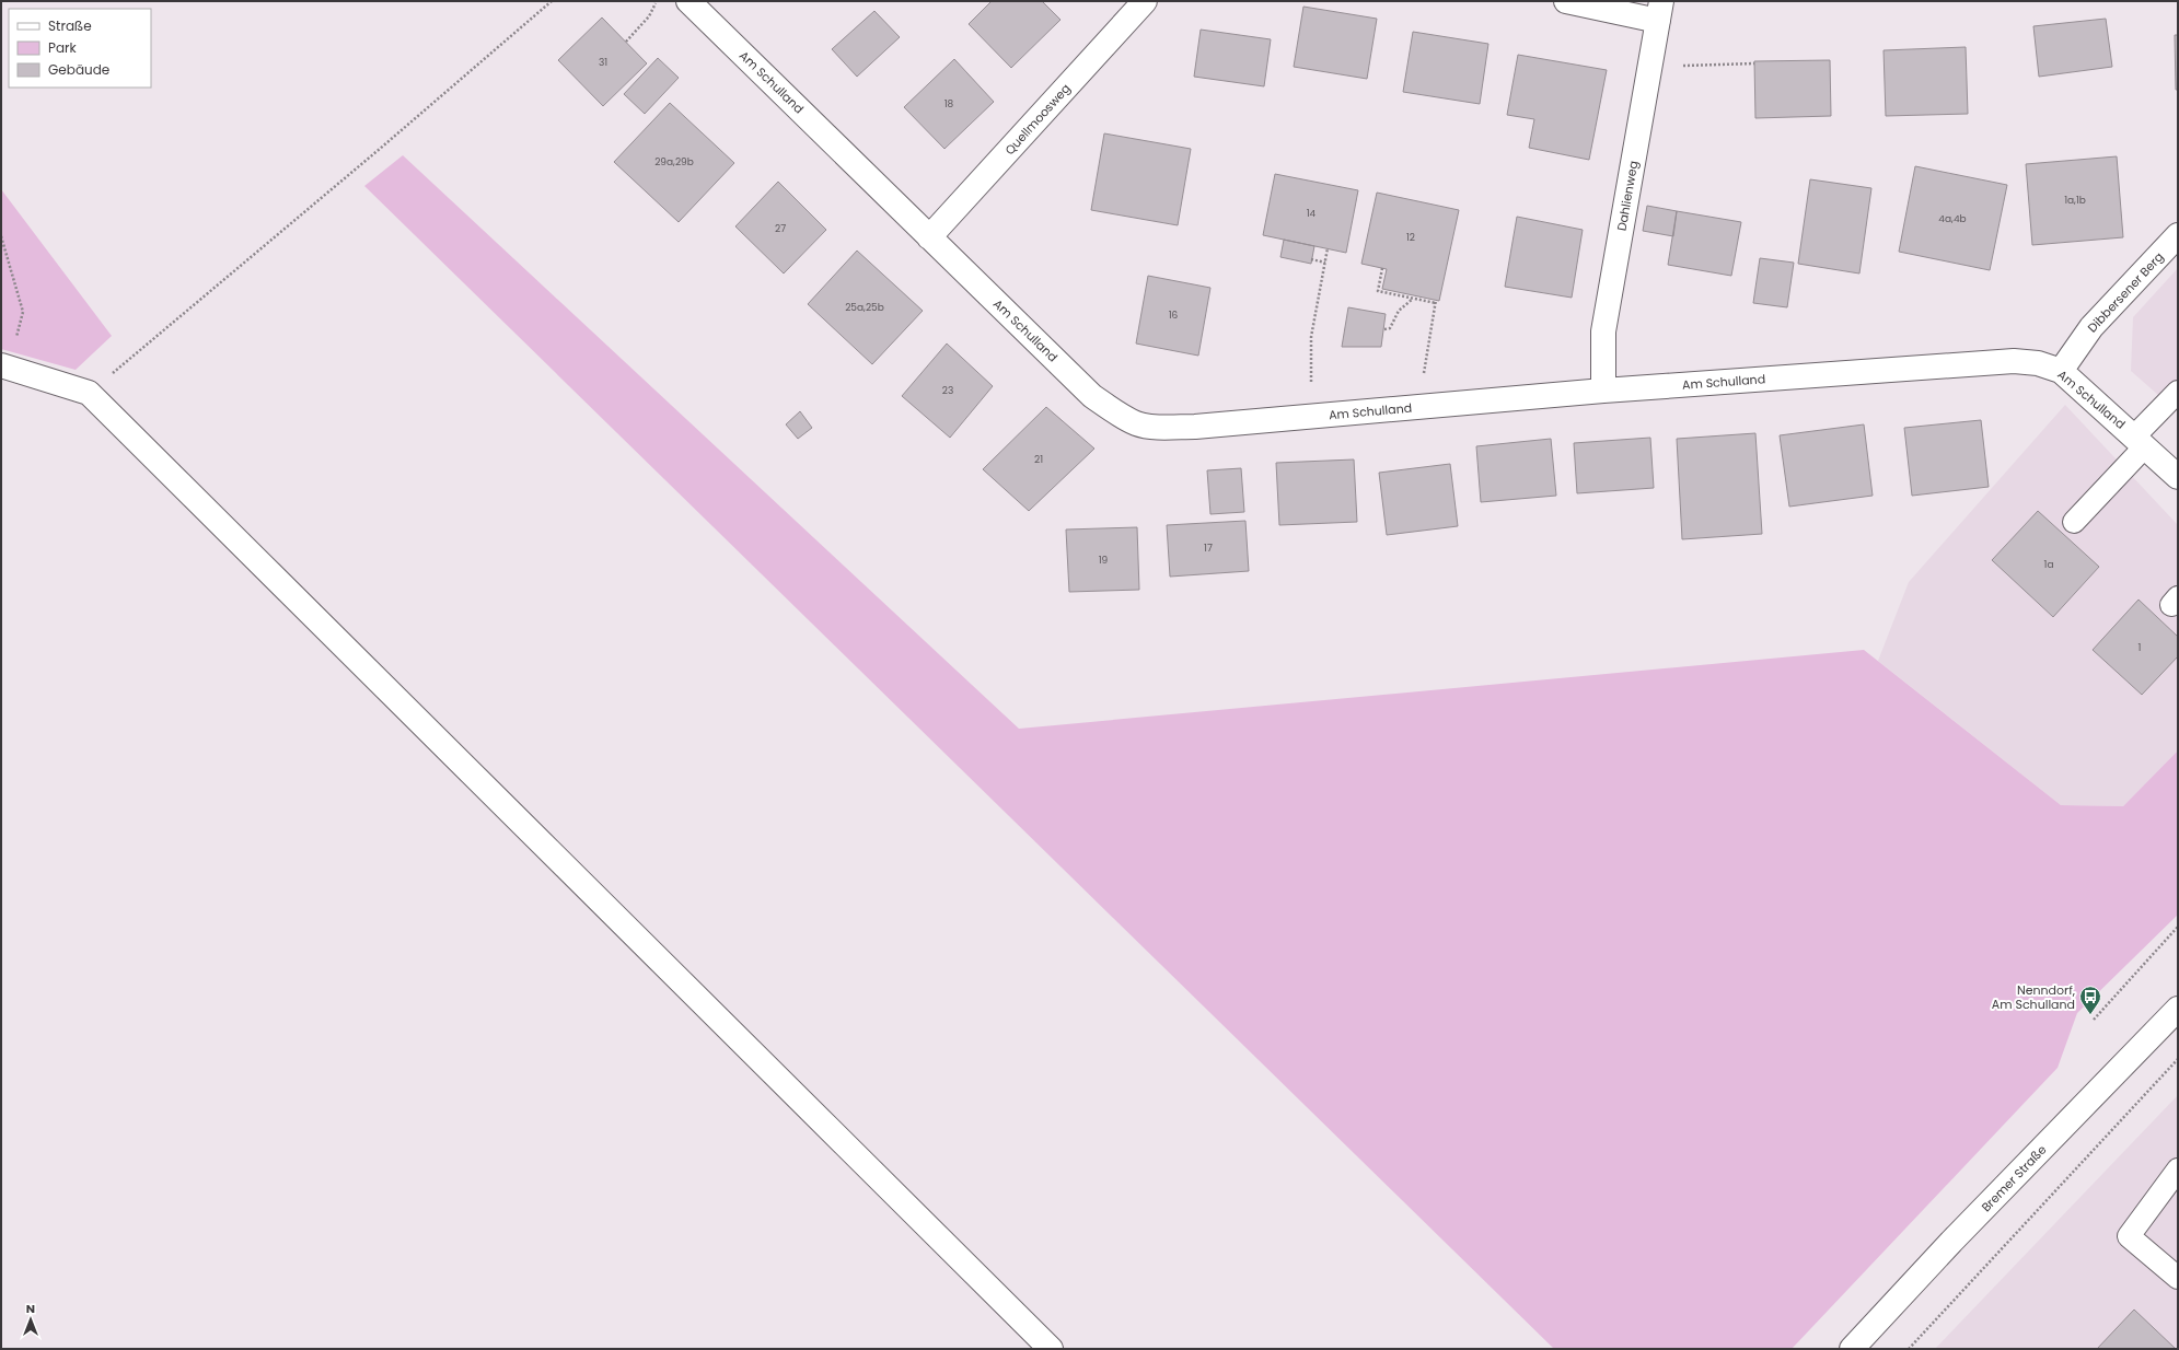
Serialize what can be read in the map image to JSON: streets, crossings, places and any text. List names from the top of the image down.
{
  "streets": {
    "street": [
      "Am Schulland",
      "Quellmoosweg",
      "Dahlienweg",
      "Dibbersener Berg",
      "Bremer Straße"
    ]
  },
  "crossings": [
    ["Am Schulland", "Quellmoosweg"],
    ["Am Schulland", "Dahlienweg"],
    ["Am Schulland", "Dibbersener Berg"]
  ],
  "places": {
    "bus stop": ["Nenndorf, Am Schulland"]
  },
  "house_numbers": [
    "31",
    "18",
    "29a,29b",
    "1a,1b",
    "14",
    "4a,4b",
    "27",
    "12",
    "25a,25b",
    "16",
    "23",
    "21",
    "17",
    "19",
    "1a",
    "1"
  ],
  "legend": ["Straße", "Park", "Gebäude"],
  "north": "top"
}
